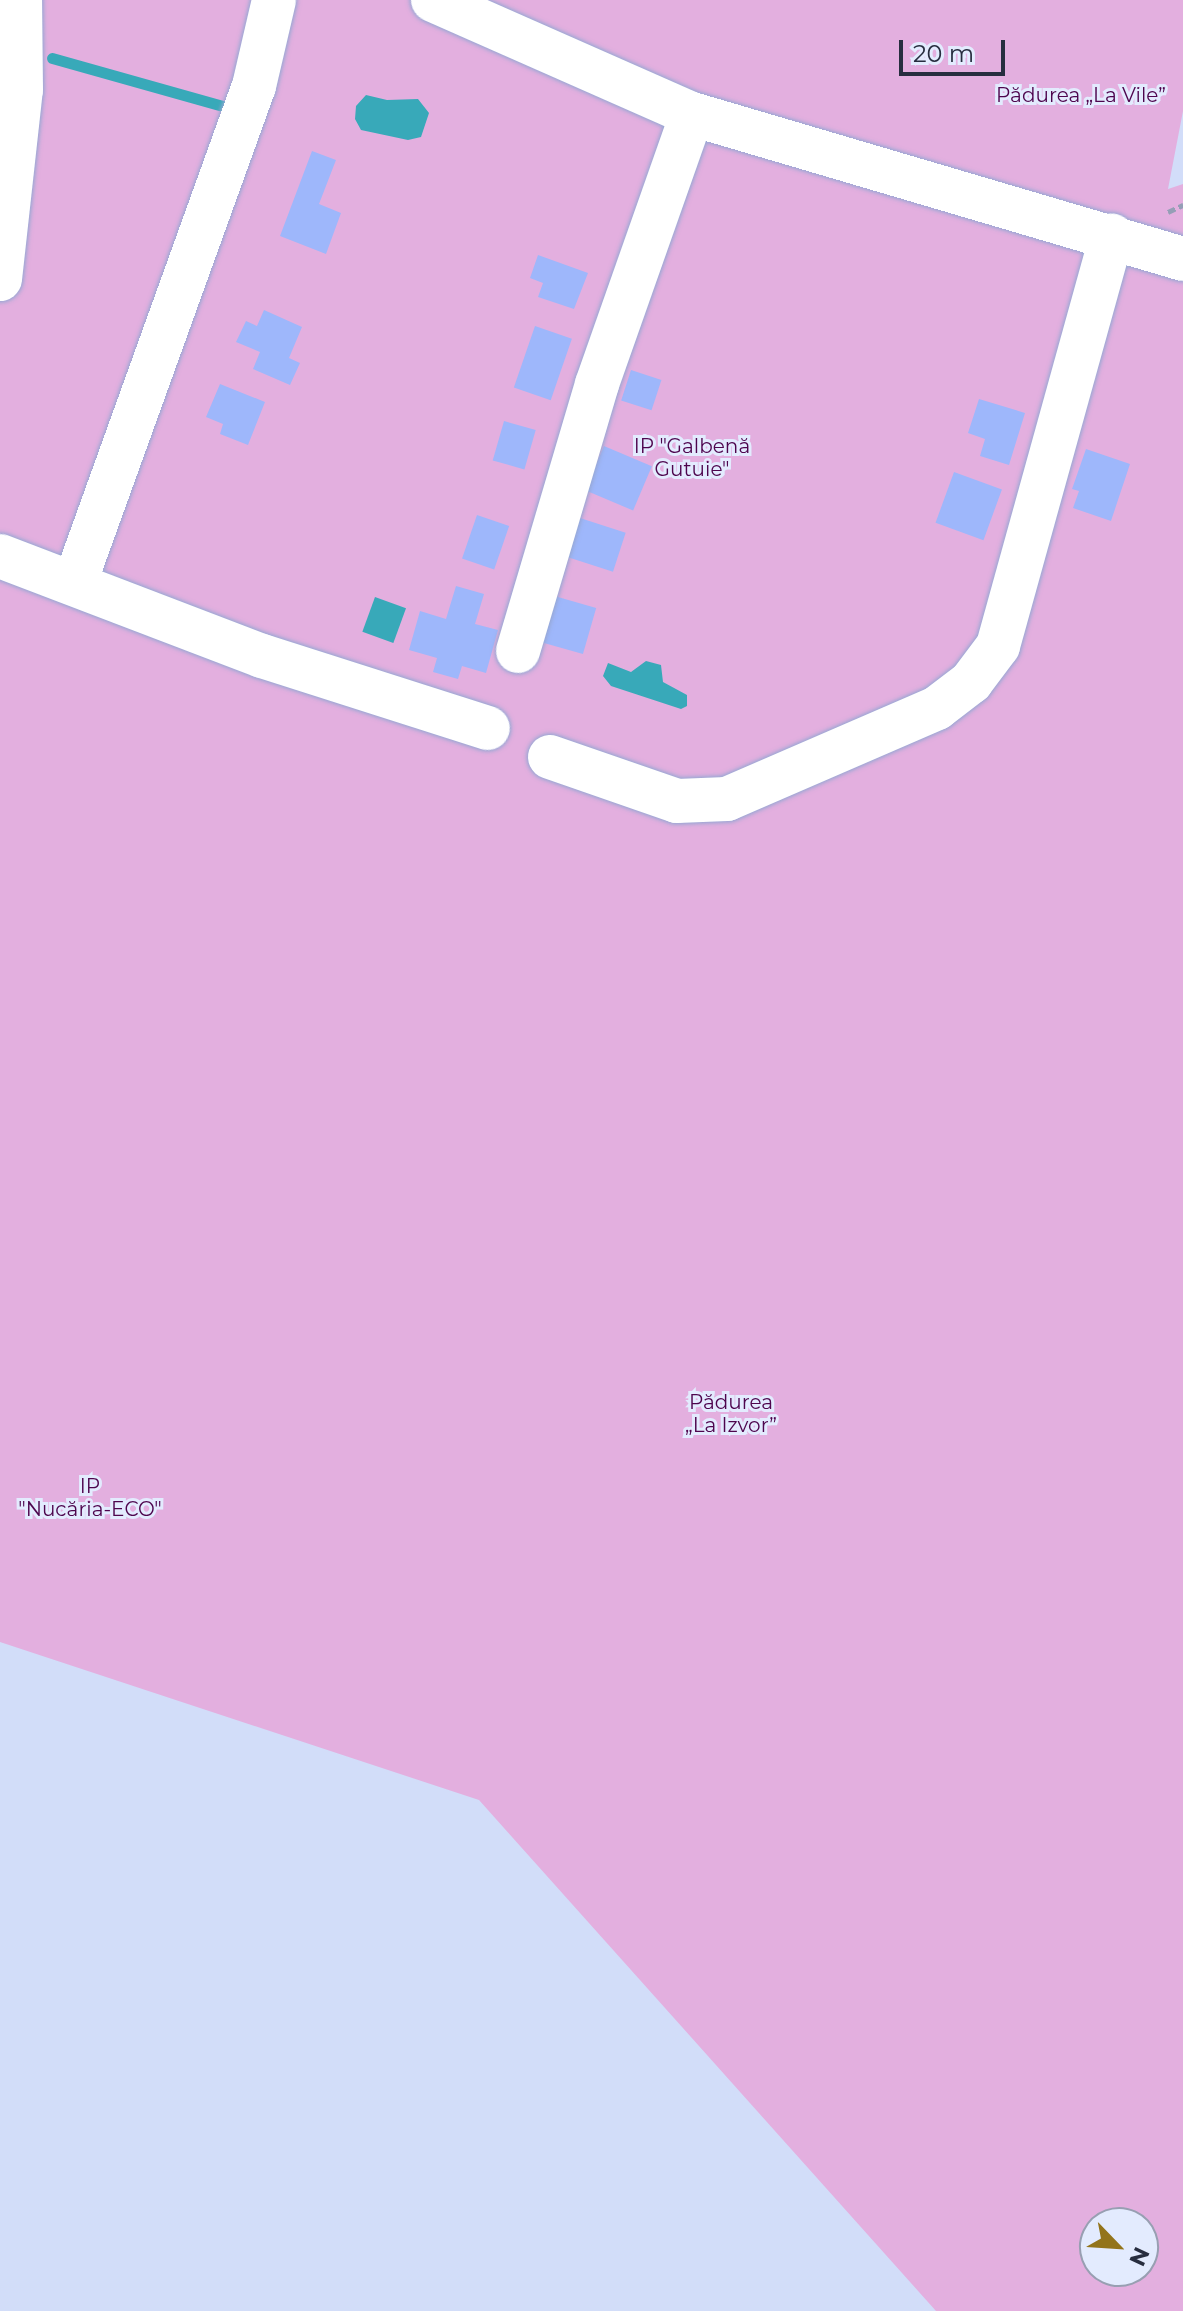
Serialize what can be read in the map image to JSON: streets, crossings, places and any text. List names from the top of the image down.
{
  "parks": [
    "Pădurea „La Vile”",
    "IP \"Galbenă Gutuie\"",
    "Pădurea „La Izvor”",
    "IP \"Nucăria-ECO\""
  ],
  "scale_bar": "20 m",
  "north": "bottom right"
}
